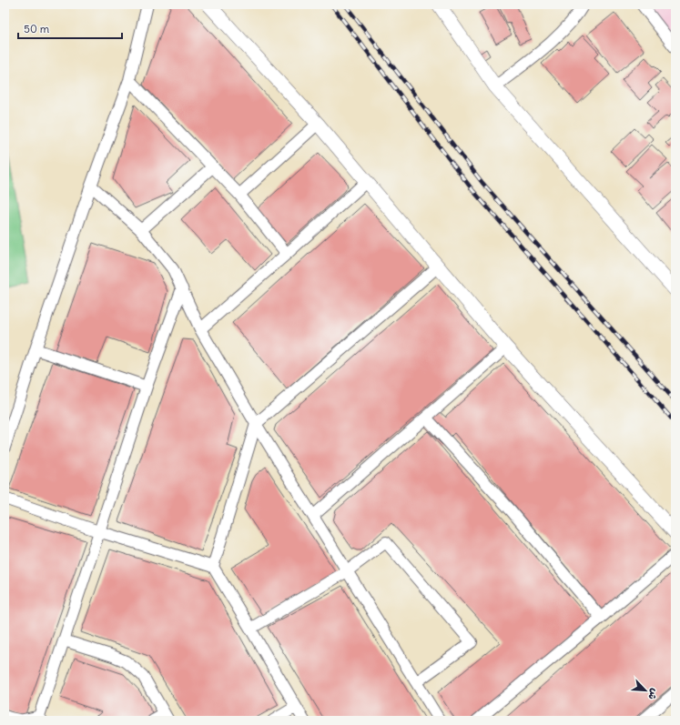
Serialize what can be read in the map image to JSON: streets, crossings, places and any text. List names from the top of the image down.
{
  "scale_bar": "50 m",
  "north": "bottom right"
}
